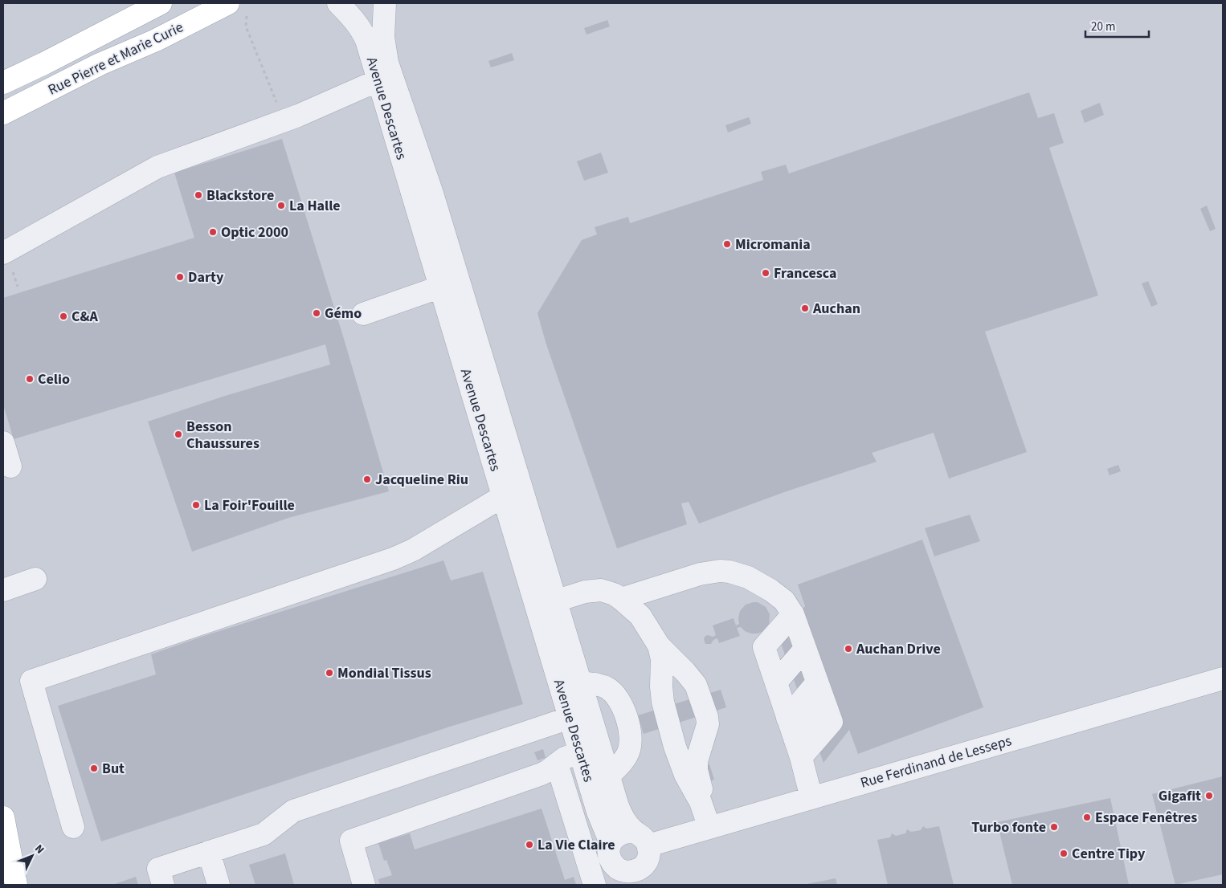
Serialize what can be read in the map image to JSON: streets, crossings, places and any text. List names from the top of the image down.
{
  "streets": {
    "main road": ["Rue Pierre et Marie Curie"],
    "street": ["Avenue Descartes", "Rue Ferdinand de Lesseps"]
  },
  "crossings": [
    ["Avenue Descartes", "Rue Ferdinand de Lesseps"]
  ],
  "places": [
    "Blackstore",
    "La Halle",
    "Optic 2000",
    "Micromania",
    "Francesca",
    "Darty",
    "Auchan",
    "Gémo",
    "C&A",
    "Celio",
    "Besson Chaussures",
    "Jacqueline Riu",
    "La Foir'Fouille",
    "Auchan Drive",
    "Mondial Tissus",
    "But",
    "Gigafit",
    "Espace Fenêtres",
    "Turbo fonte",
    "La Vie Claire",
    "Centre Tipy"
  ],
  "scale_bar": "20 m",
  "north": "top right"
}
